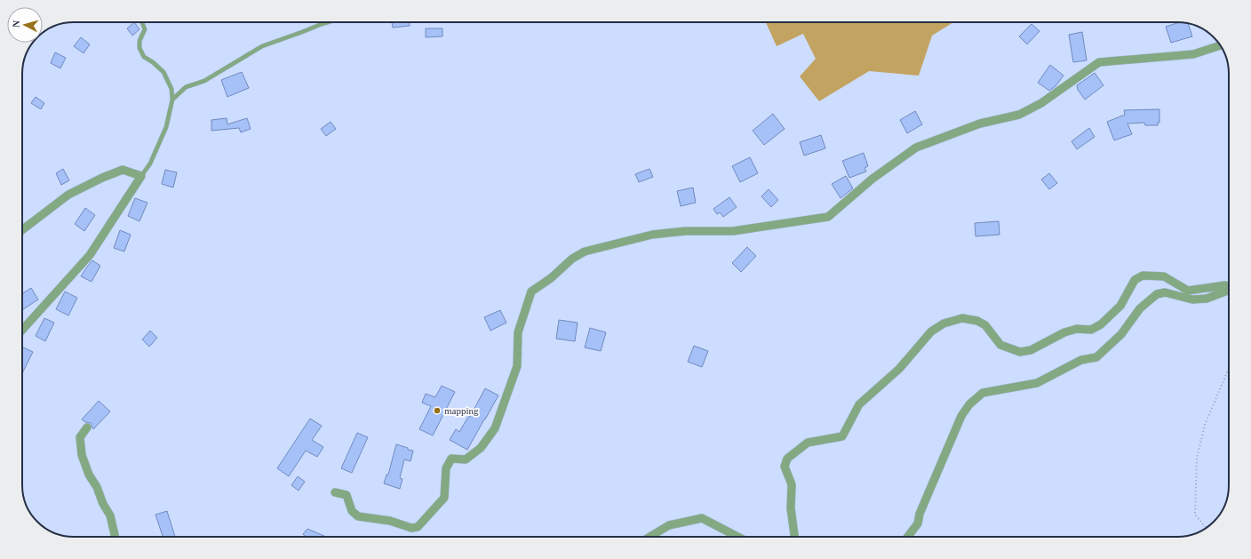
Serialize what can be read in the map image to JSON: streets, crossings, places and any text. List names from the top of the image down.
{
  "places": ["mapping"],
  "north": "left"
}
